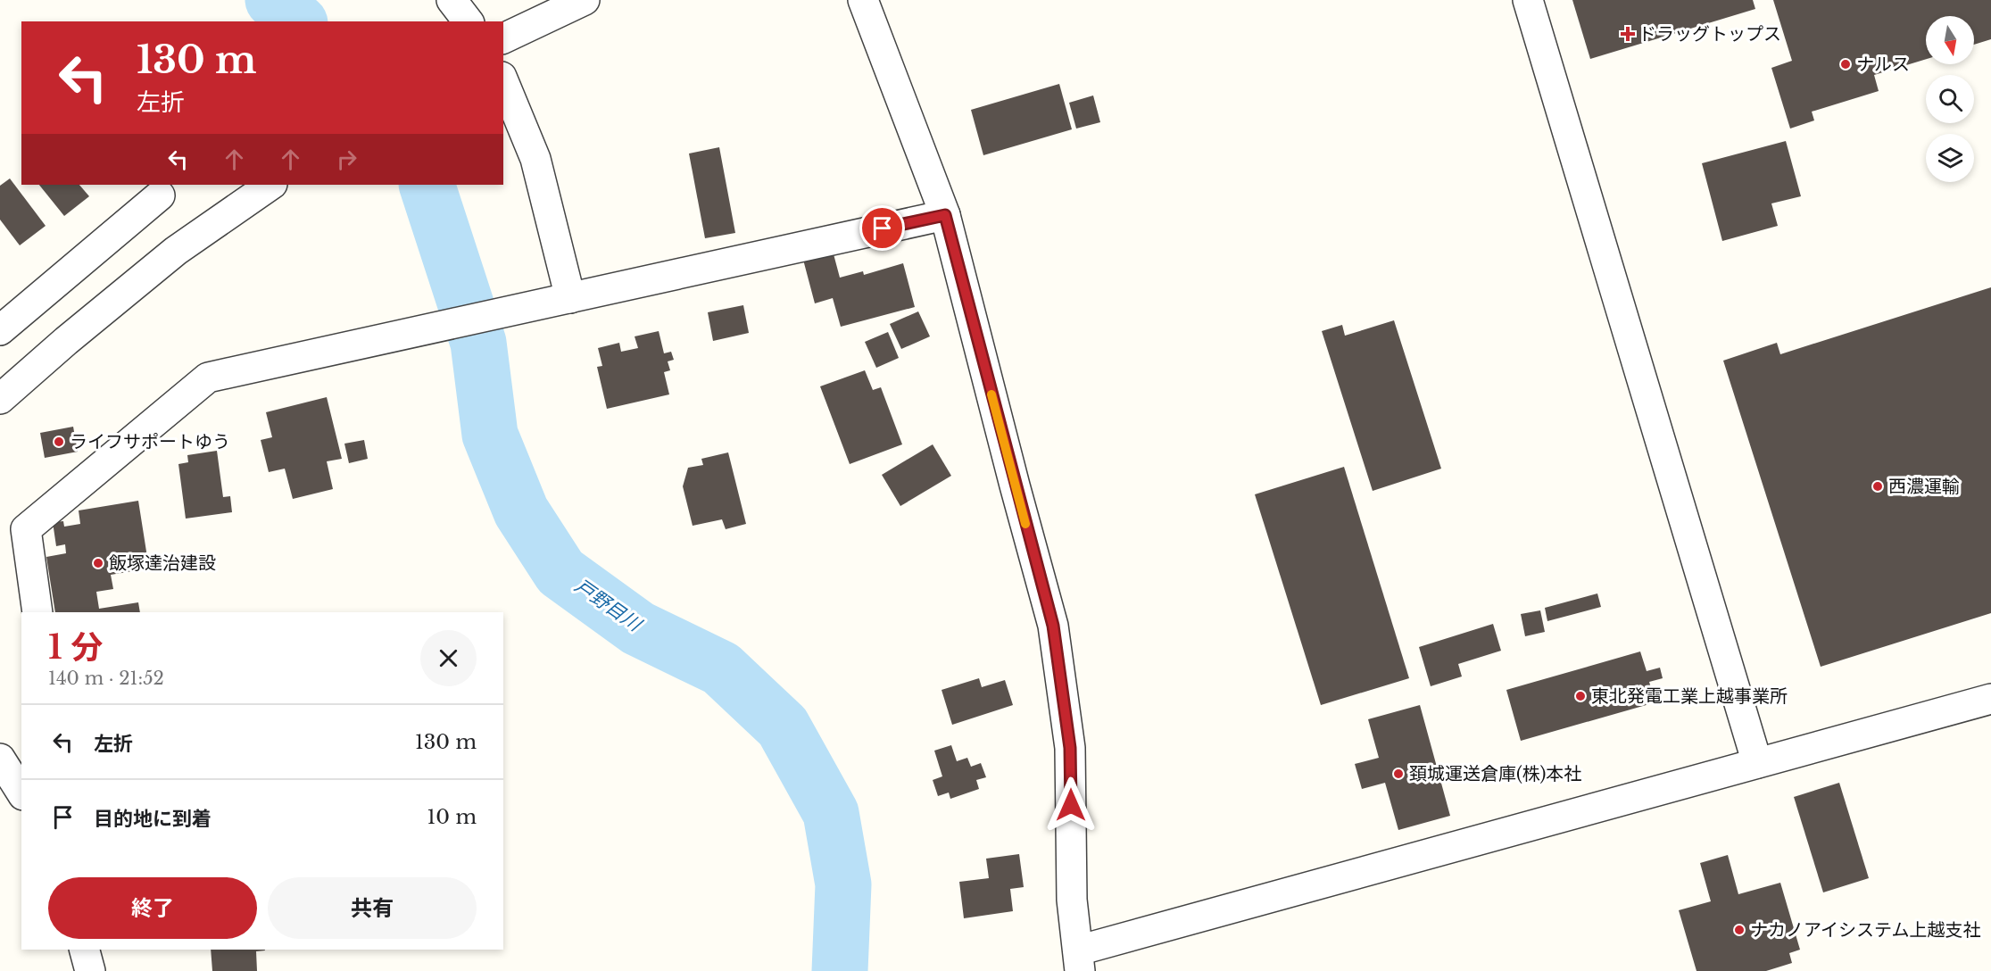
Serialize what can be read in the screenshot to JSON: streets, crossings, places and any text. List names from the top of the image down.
{
  "water": ["戸野目川"],
  "places": {
    "health": ["ドラッグトップス"],
    "other": [
      "ナルス",
      "ライフサポートゆう",
      "西濃運輸",
      "飯塚達治建設",
      "東北発電工業上越事業所",
      "頚城運送倉庫(株)本社",
      "ナカノアイシステム上越支社"
    ]
  },
  "north": "bottom",
  "page": {
    "turn": ["130 m", "左折"],
    "heading": ["1 分", "140 m · 21:52"],
    "list": [
      {
        "name": "左折",
        "value": "130 m"
      },
      {
        "name": "目的地に到着",
        "value": "10 m"
      }
    ],
    "buttons": ["終了", "共有"]
  }
}
